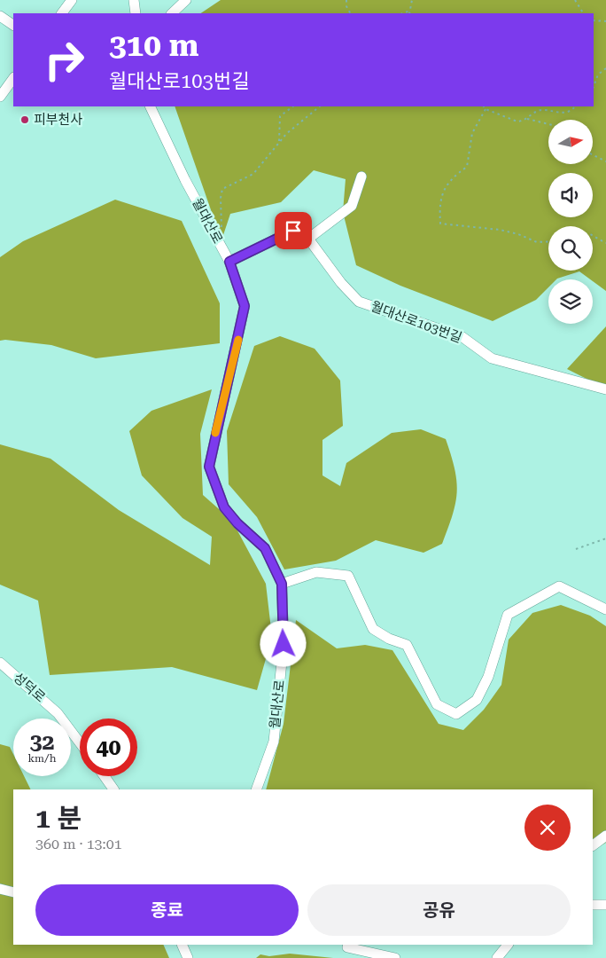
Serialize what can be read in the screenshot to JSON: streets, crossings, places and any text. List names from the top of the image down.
{
  "streets": {
    "street": ["월대산로", "월대산로103번길", "성덕로"]
  },
  "places": ["피부천사"],
  "north": "right",
  "page": {
    "turn": ["310 m", "월대산로103번길"],
    "speed": "32 km/h",
    "limit": "40",
    "heading": ["1 분", "360 m · 13:01"],
    "buttons": ["종료", "공유"]
  }
}
